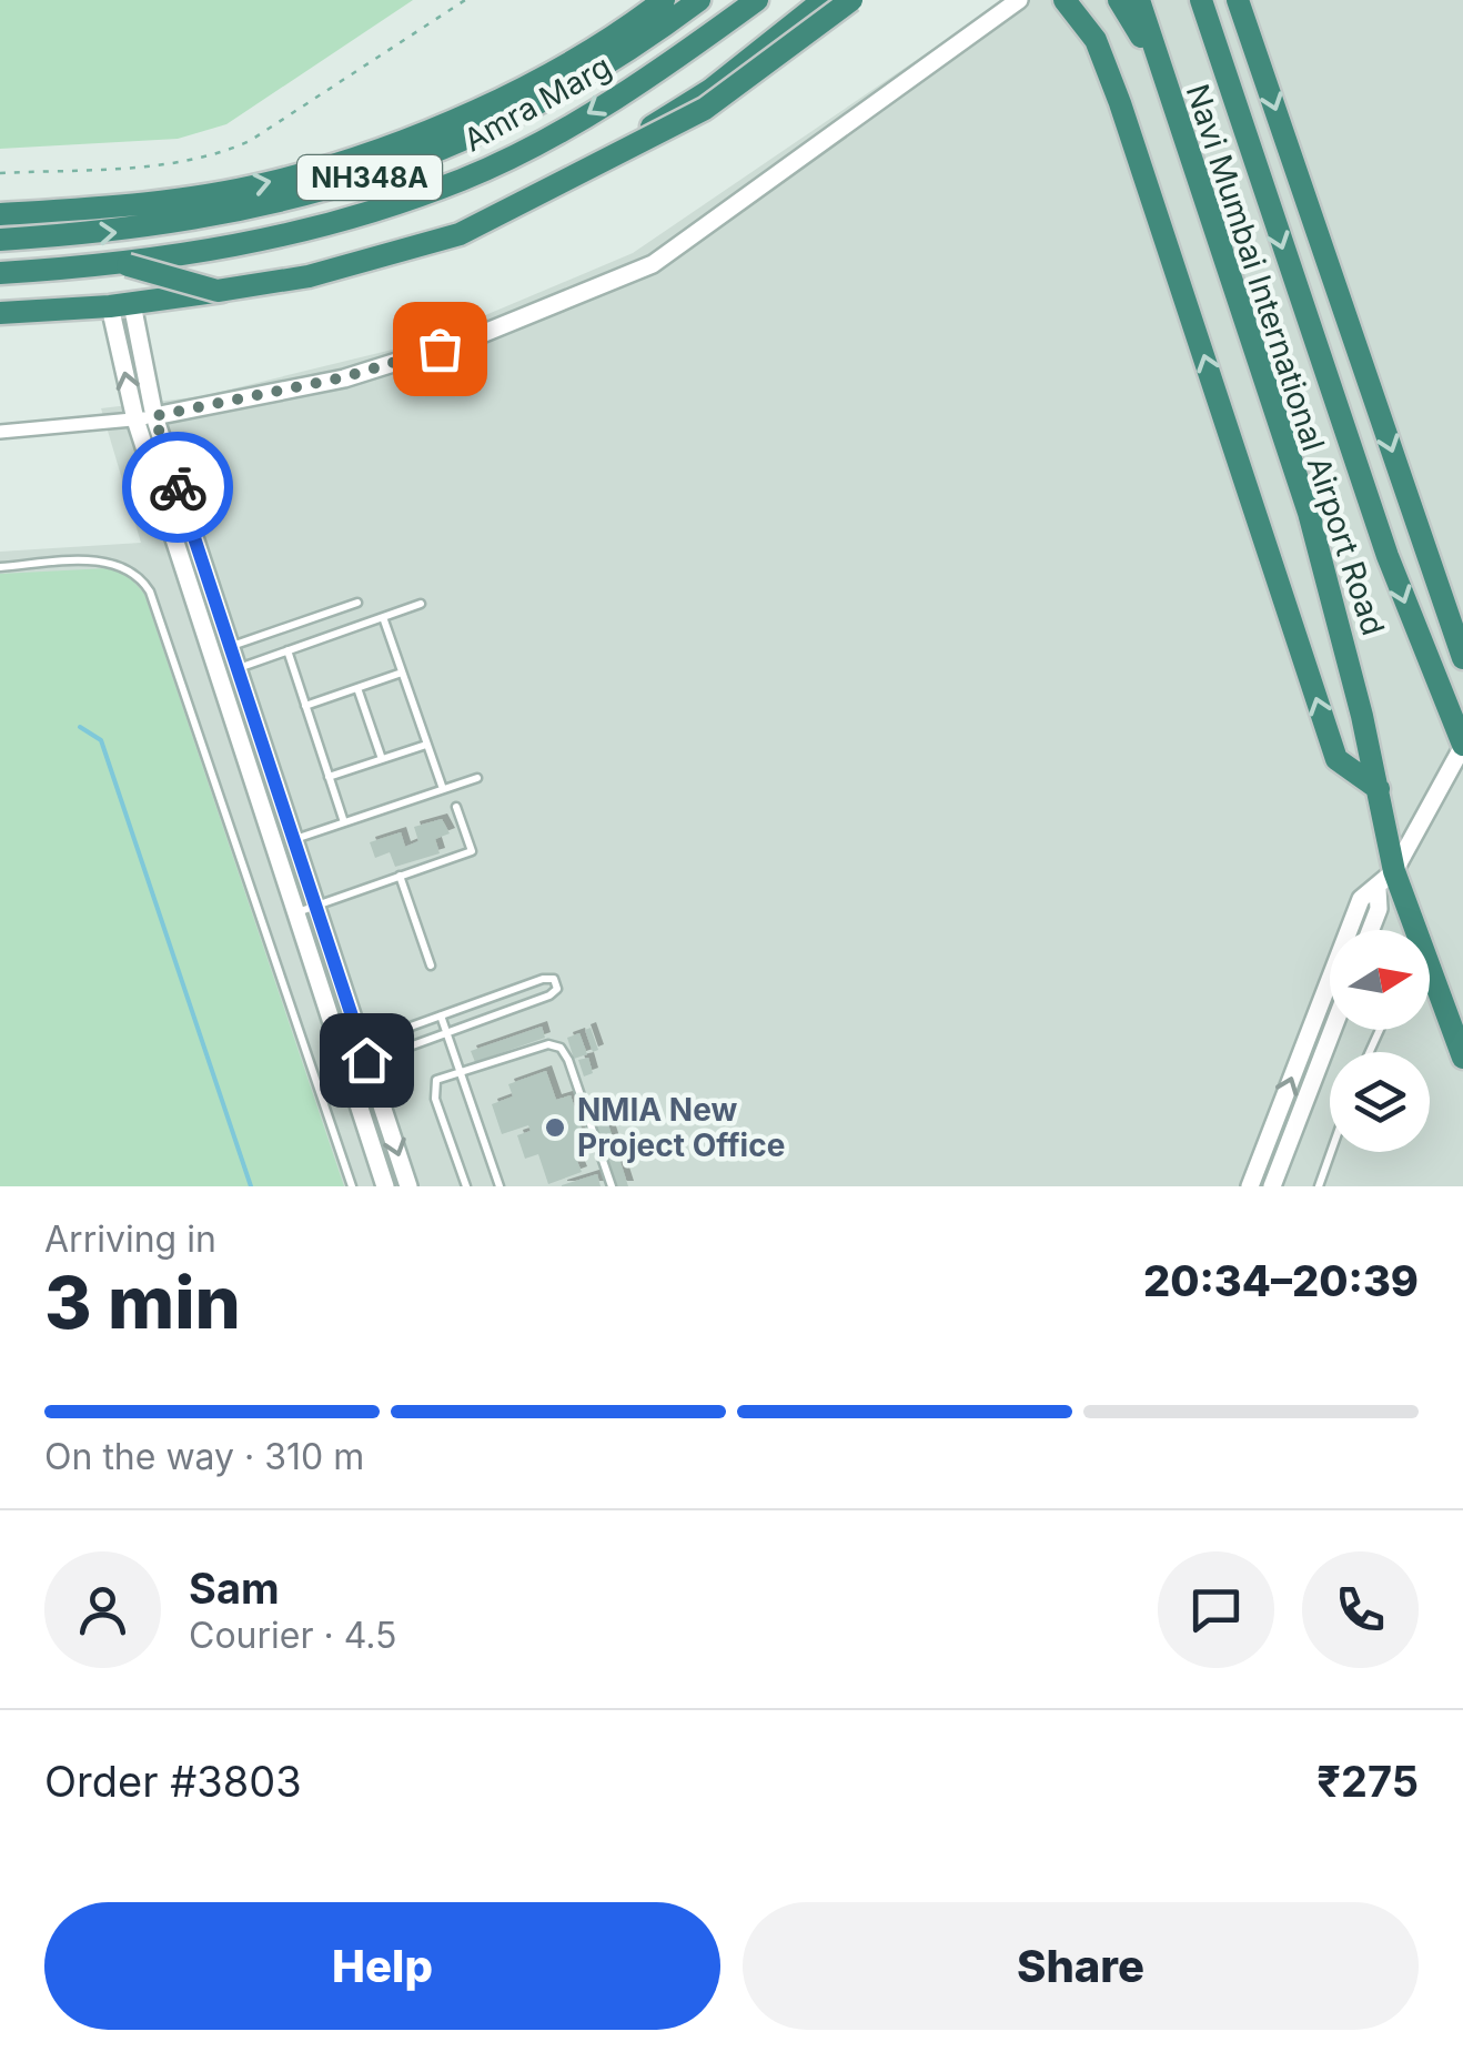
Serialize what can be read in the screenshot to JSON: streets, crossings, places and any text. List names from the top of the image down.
{
  "streets": {
    "highway": ["Amra Marg", "NH348A", "Navi Mumbai International Airport Road"]
  },
  "places": ["NMIA New Project Office"],
  "north": "right",
  "page": {
    "heading": ["3 min", "Arriving in", "20:34–20:39"],
    "panel": [
      "Sam",
      "Courier · 4.5",
      "Order #3803",
      "₹275"
    ],
    "bar": "On the way · 310 m",
    "buttons": ["Help", "Share"]
  }
}
